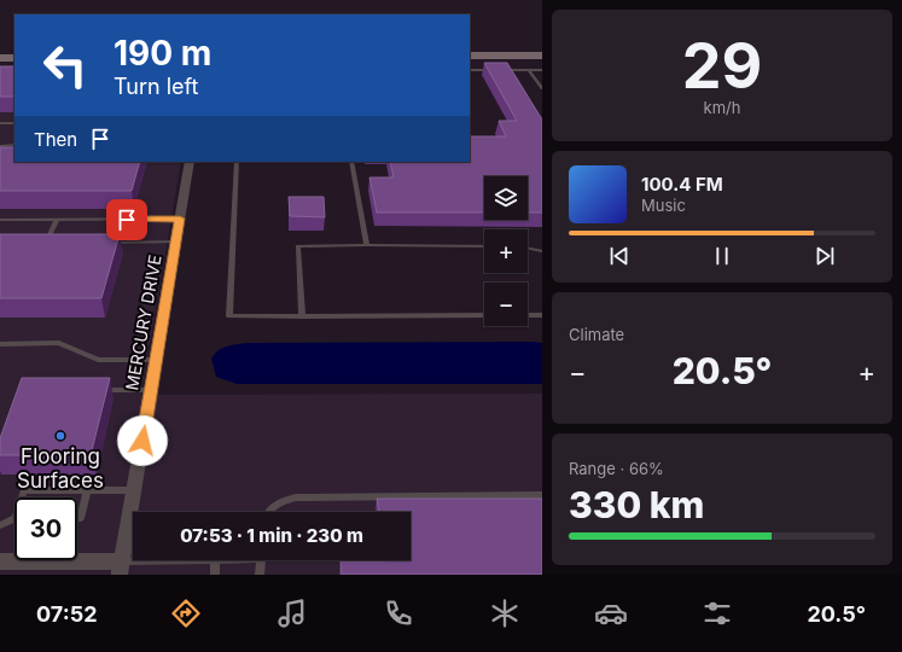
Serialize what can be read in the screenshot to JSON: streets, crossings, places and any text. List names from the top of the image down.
{
  "streets": {
    "street": ["MERCURY DRIVE"]
  },
  "places": ["Flooring Surfaces"],
  "page": {
    "tile": [
      ["29", "km/h"],
      "Climate",
      ["Range · 66%", "330 km"]
    ],
    "turn": ["190 m", "Turn left"],
    "then": "Then",
    "song": ["100.4 FM", "Music"],
    "map_buttons": ["+", "−"],
    "heat": ["−", "20.5°", "+"],
    "limit": "30",
    "trip": "07:53 · 1 min · 230 m",
    "tabs": ["07:52", "20.5°"]
  }
}
